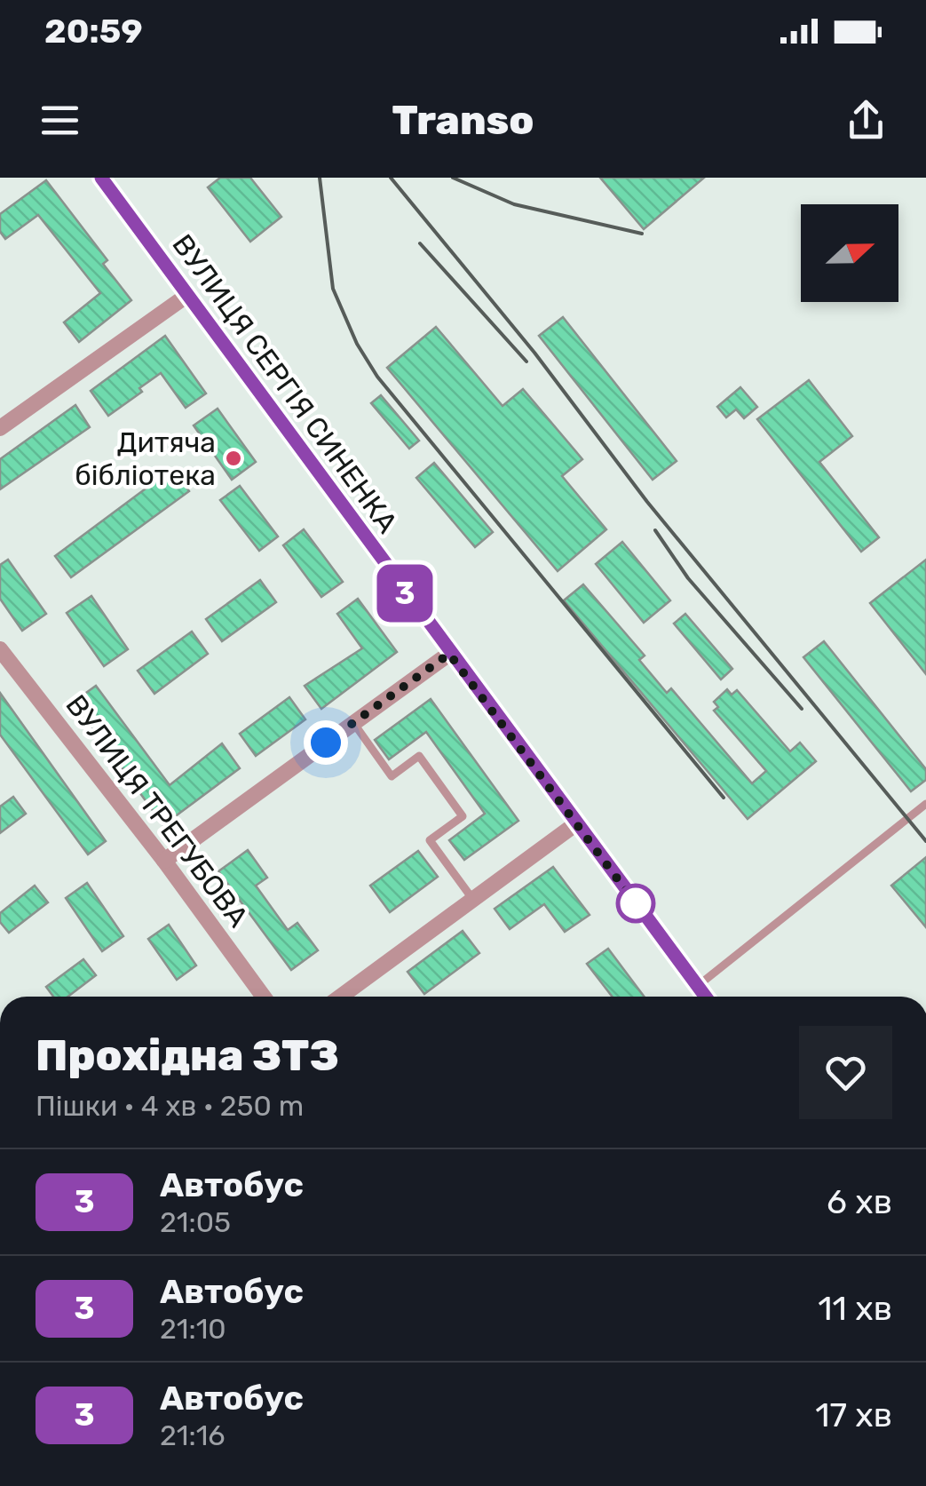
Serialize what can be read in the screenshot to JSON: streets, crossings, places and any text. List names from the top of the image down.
{
  "streets": {
    "street": ["ВУЛИЦЯ СЕРГІЯ СИНЕНКА", "ВУЛИЦЯ ТРЕГУБОВА"]
  },
  "places": ["Дитяча бібліотека"],
  "lines": ["bus line 3"],
  "north": "right",
  "page": {
    "status": "20:59",
    "header": "Transo",
    "on_map": "3",
    "heading": ["Прохідна ЗТЗ", "Пішки · 4 хв · 250 m"],
    "list": [
      {
        "mark": "3",
        "name": "Автобус",
        "note": "21:05",
        "value": "6 хв"
      },
      {
        "mark": "3",
        "name": "Автобус",
        "note": "21:10",
        "value": "11 хв"
      },
      {
        "mark": "3",
        "name": "Автобус",
        "note": "21:16",
        "value": "17 хв"
      }
    ]
  }
}
